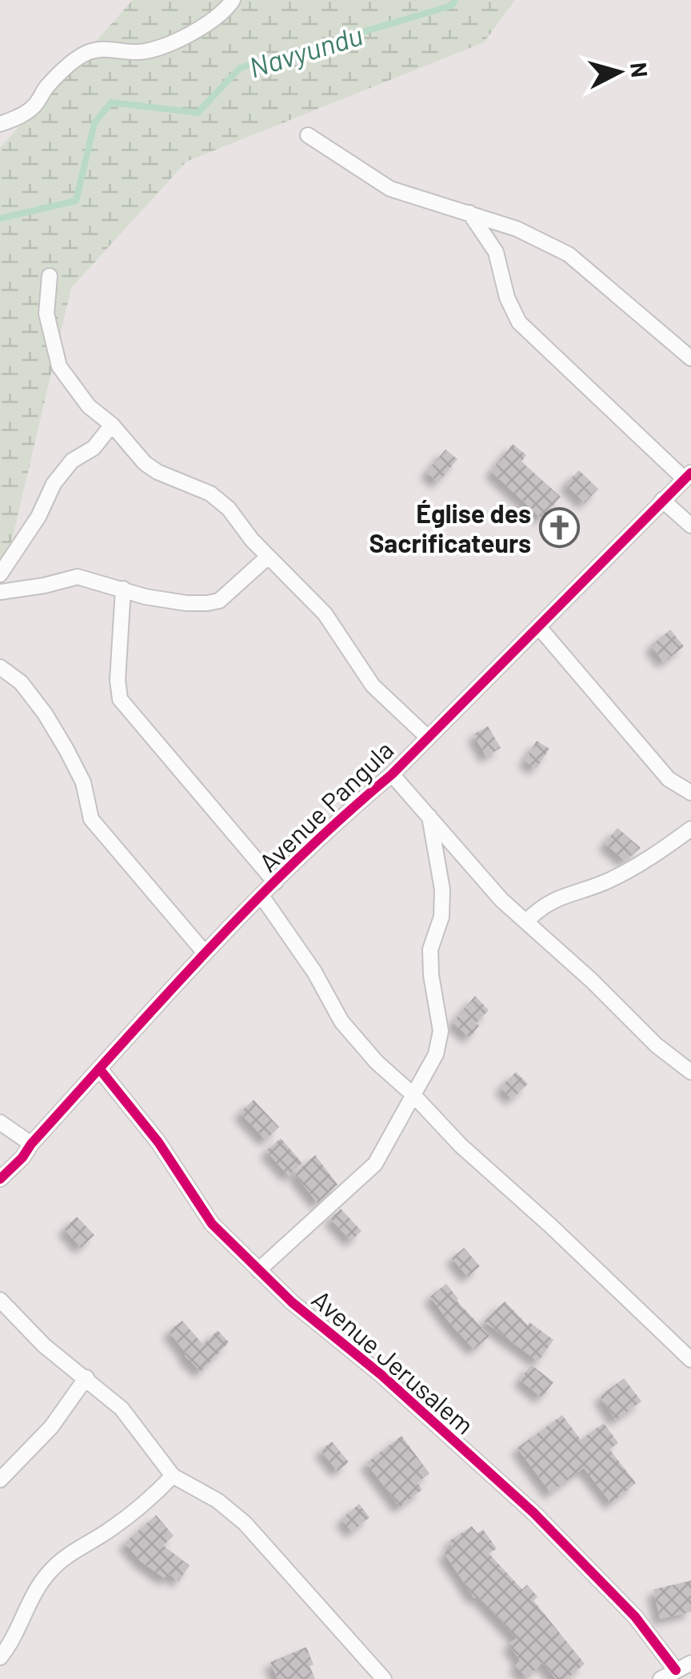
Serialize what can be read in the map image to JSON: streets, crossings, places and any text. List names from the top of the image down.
{
  "streets": {
    "street": ["Avenue Pangula", "Avenue Jerusalem"]
  },
  "crossings": [
    ["Avenue Pangula", "Avenue Jerusalem"]
  ],
  "water": ["Navyundu"],
  "places": {
    "church": ["Église des Sacrificateurs"]
  },
  "north": "right"
}
